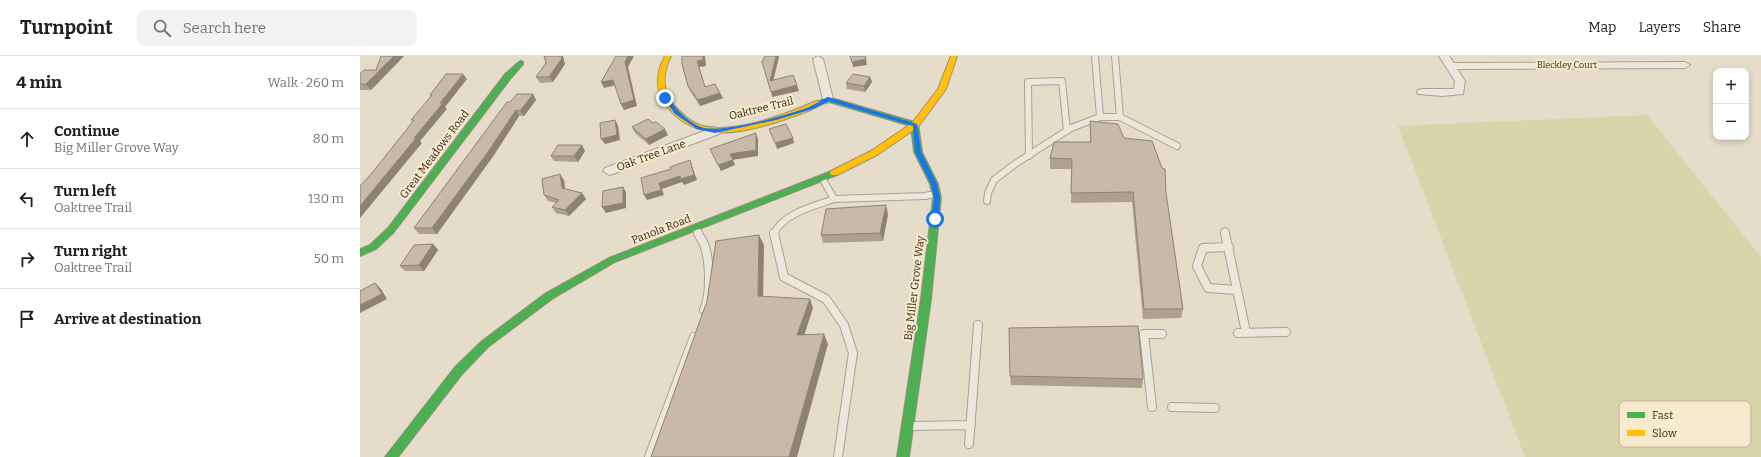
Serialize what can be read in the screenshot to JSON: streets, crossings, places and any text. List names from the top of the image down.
{
  "streets": {
    "street": [
      "Bleckley Court",
      "Oaktree Trail",
      "Great Meadows Road",
      "Oak Tree Lane",
      "Panola Road",
      "Big Miller Grove Way"
    ]
  },
  "crossings": [
    ["Oaktree Trail", "Oak Tree Lane"],
    ["Panola Road", "Big Miller Grove Way"]
  ],
  "legend": ["Fast", "Slow"],
  "page": {
    "header": "Turnpoint",
    "search": "Search here",
    "nav": ["Map", "Layers", "Share"],
    "heading": ["4 min", "Walk · 260 m"],
    "map_buttons": ["+", "−"],
    "list": [
      ["Continue", "Big Miller Grove Way", "80 m"],
      ["Turn left", "Oaktree Trail", "130 m"],
      ["Turn right", "Oaktree Trail", "50 m"],
      "Arrive at destination"
    ]
  }
}
